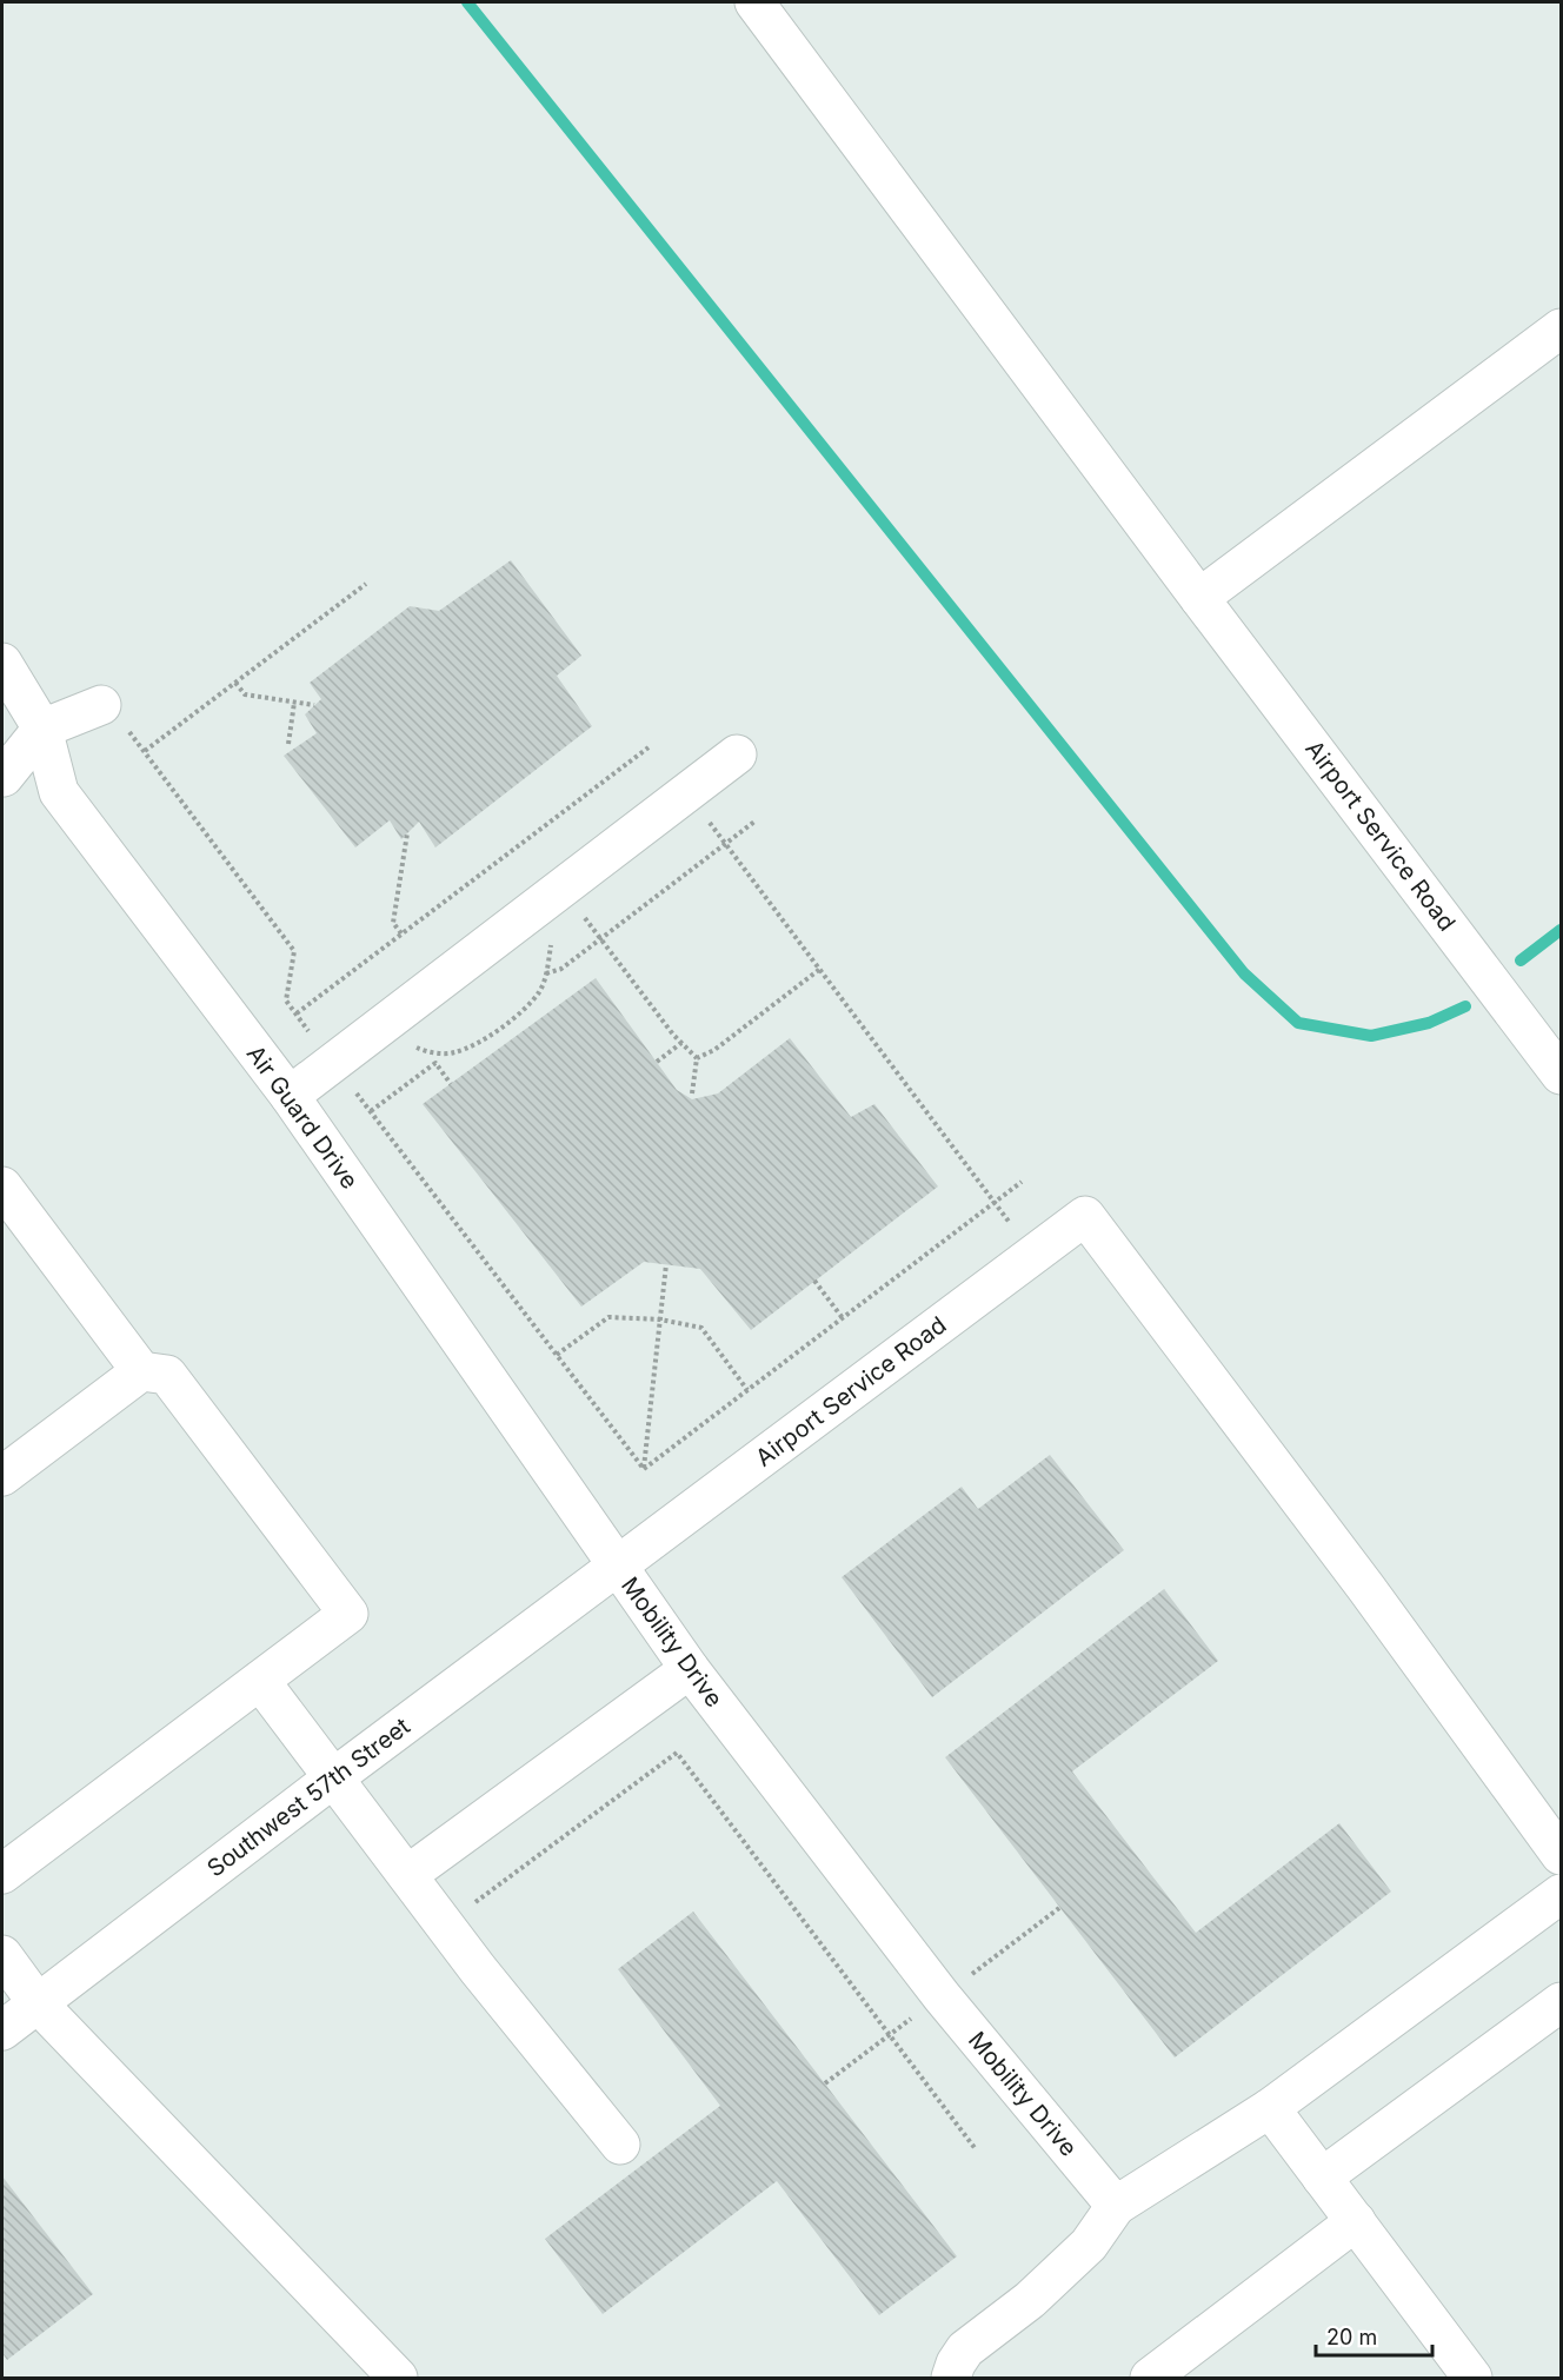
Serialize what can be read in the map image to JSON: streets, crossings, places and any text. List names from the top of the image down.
{
  "streets": {
    "lane": [
      "Airport Service Road",
      "Air Guard Drive",
      "Mobility Drive",
      "Southwest 57th Street"
    ]
  },
  "crossings": [
    ["Airport Service Road", "Air Guard Drive"],
    ["Airport Service Road", "Mobility Drive"],
    ["Airport Service Road", "Southwest 57th Street"],
    ["Air Guard Drive", "Mobility Drive"],
    ["Air Guard Drive", "Southwest 57th Street"],
    ["Mobility Drive", "Southwest 57th Street"]
  ],
  "scale_bar": "20 m"
}
